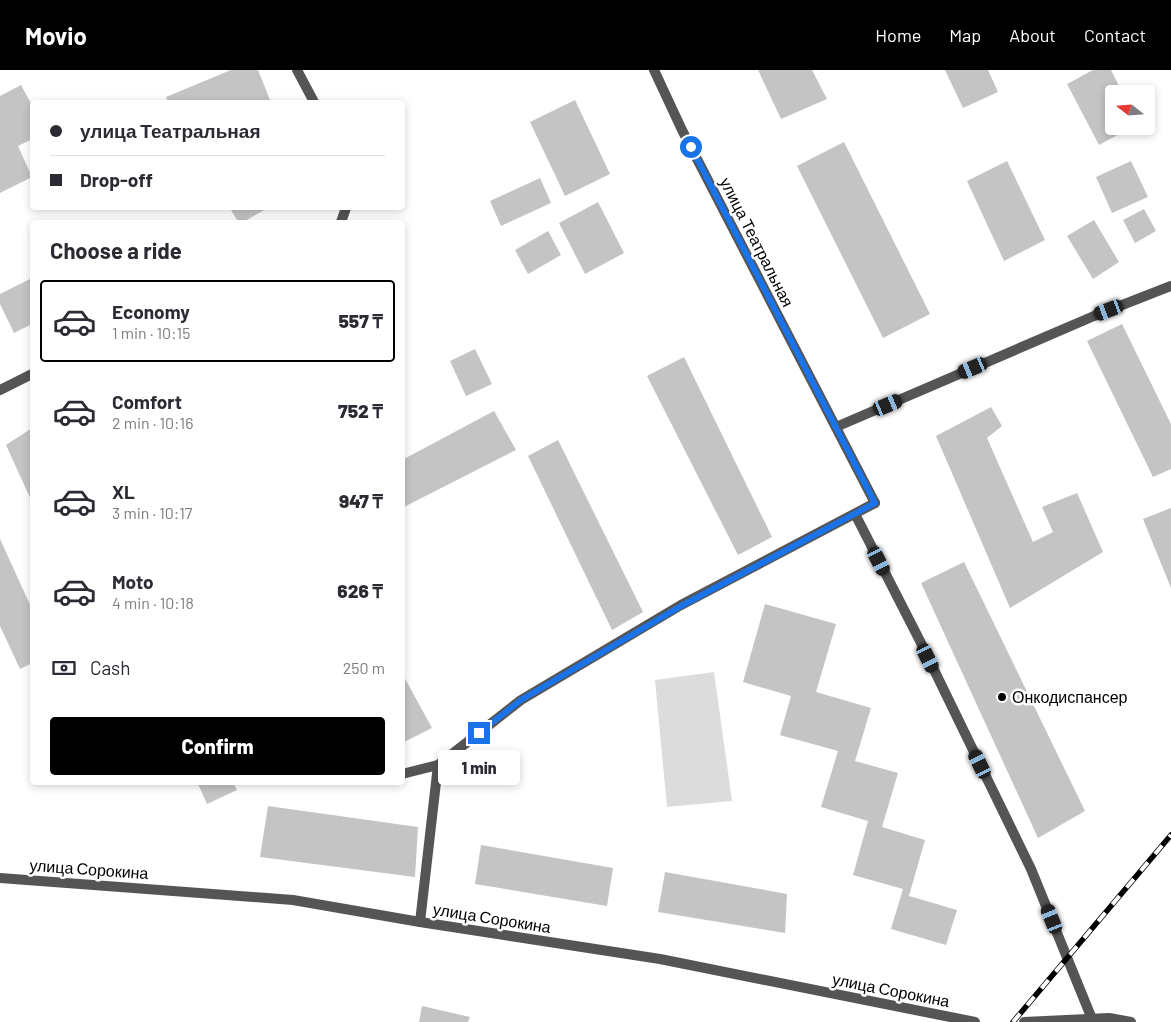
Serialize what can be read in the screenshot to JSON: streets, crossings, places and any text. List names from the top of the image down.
{
  "streets": {
    "street": ["улица Театральная", "улица Сорокина"]
  },
  "places": ["Онкодиспансер"],
  "north": "left",
  "page": {
    "header": "Movio",
    "nav": [
      "Home",
      "Map",
      "About",
      "Contact"
    ],
    "banner": ["улица Театральная", "Drop-off"],
    "heading": "Choose a ride",
    "list": [
      {
        "name": "Economy",
        "note": "1 min · 10:15",
        "value": "557 ₸"
      },
      {
        "name": "Comfort",
        "note": "2 min · 10:16",
        "value": "752 ₸"
      },
      {
        "name": "XL",
        "note": "3 min · 10:17",
        "value": "947 ₸"
      },
      {
        "name": "Moto",
        "note": "4 min · 10:18",
        "value": "626 ₸"
      }
    ],
    "pay": ["Cash", "250 m"],
    "buttons": "Confirm",
    "bubble": "1 min"
  }
}
